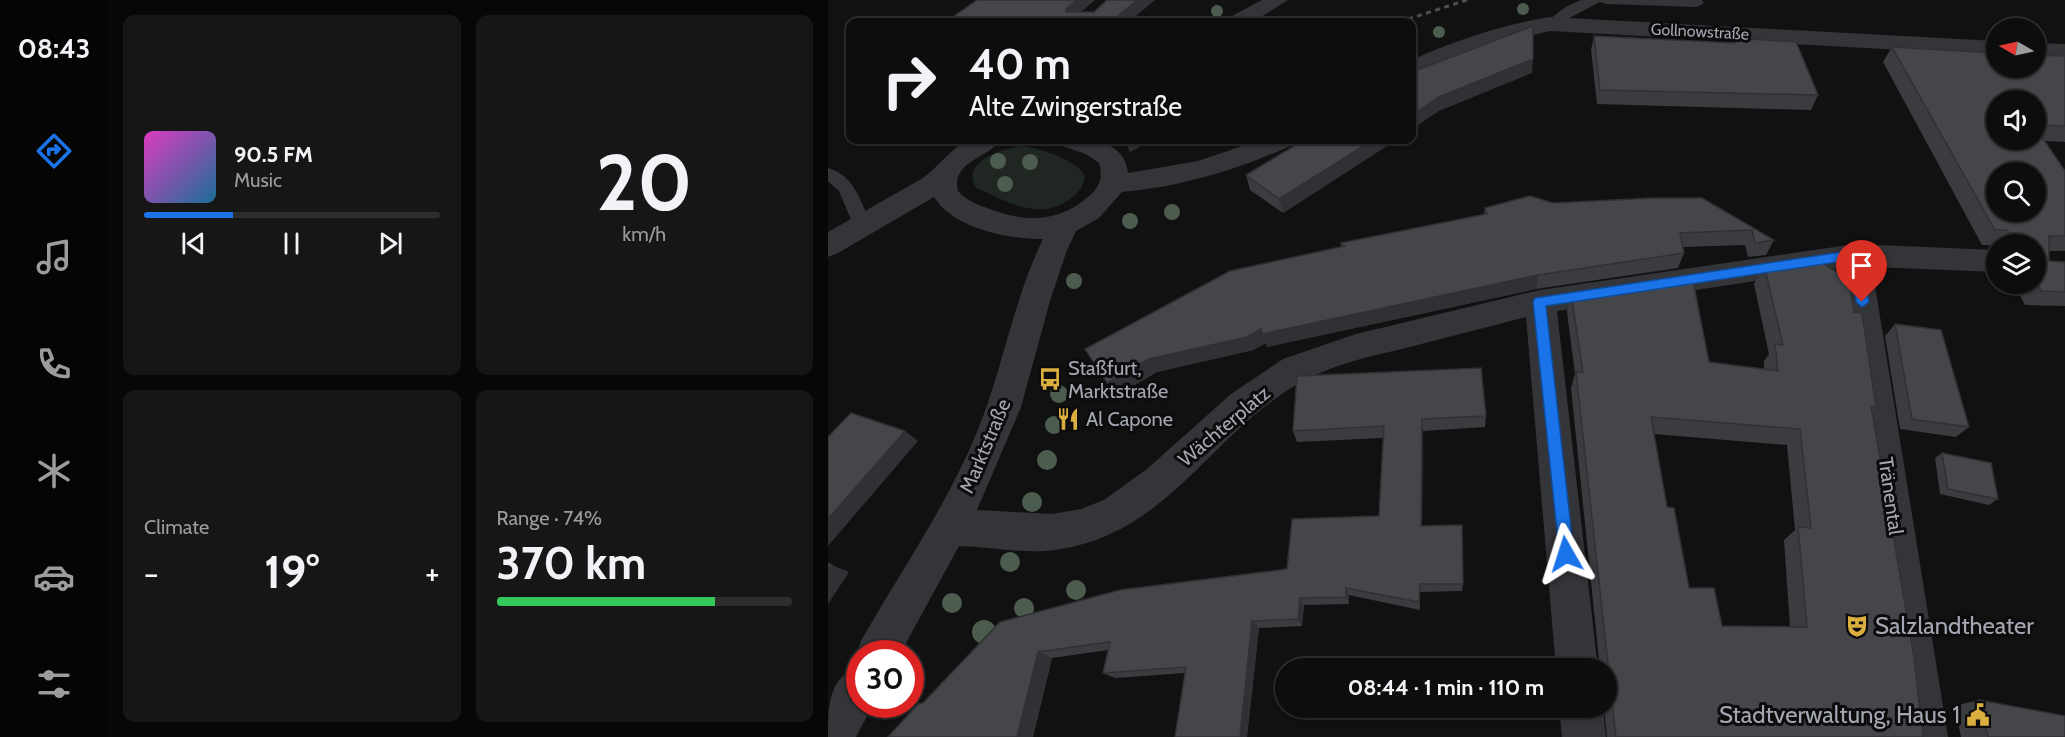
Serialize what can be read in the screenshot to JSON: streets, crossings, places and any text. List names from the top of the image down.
{
  "streets": {
    "street": [
      "Gollnowstraße",
      "Wächterplatz",
      "Marktstraße",
      "Tränental"
    ]
  },
  "crossings": [
    ["Wächterplatz", "Marktstraße"],
    ["Wächterplatz", "Tränental"]
  ],
  "places": {
    "bus stop": ["Staßfurt, Marktstraße"],
    "restaurant": ["Al Capone"],
    "theatre": ["Salzlandtheater"],
    "public building": ["Stadtverwaltung, Haus 1"]
  },
  "north": "left",
  "page": {
    "tabs": "08:43",
    "tile": [
      ["20", "km/h"],
      "Climate",
      ["Range · 74%", "370 km"]
    ],
    "turn": ["40 m", "Alte Zwingerstraße"],
    "song": ["90.5 FM", "Music"],
    "heat": ["−", "19°", "+"],
    "limit": "30",
    "trip": "08:44 · 1 min · 110 m"
  }
}
